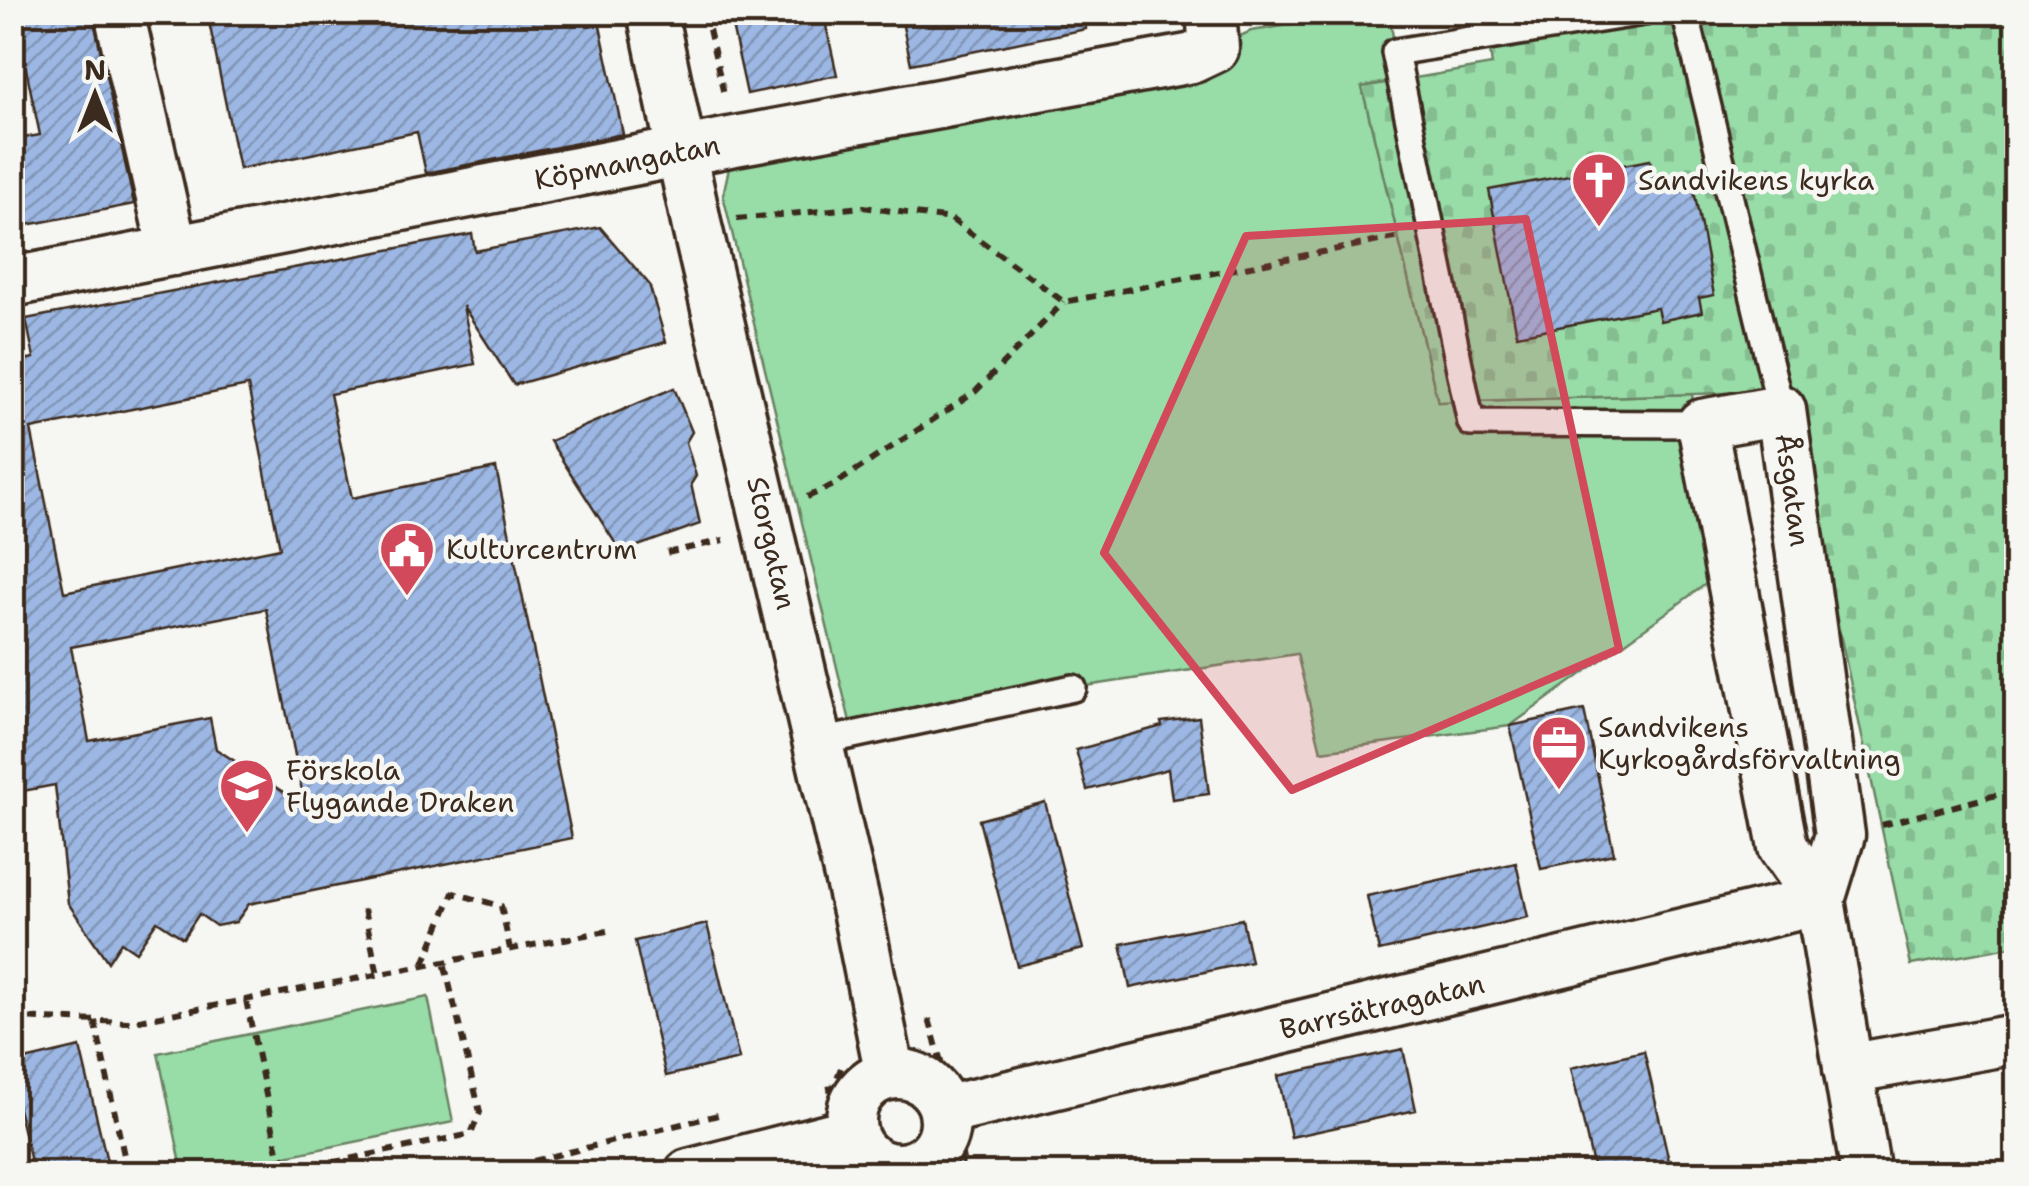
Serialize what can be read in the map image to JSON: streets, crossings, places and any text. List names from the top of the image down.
{
  "streets": {
    "street": [
      "Köpmangatan",
      "Åsgatan",
      "Storgatan",
      "Barrsätragatan"
    ]
  },
  "crossings": [
    ["Köpmangatan", "Storgatan"],
    ["Åsgatan", "Barrsätragatan"],
    ["Storgatan", "Barrsätragatan"]
  ],
  "places": {
    "church": ["Sandvikens kyrka"],
    "public building": ["Kulturcentrum"],
    "office": ["Sandvikens Kyrkogårdsförvaltning"],
    "school or university": ["Förskola Flygande Draken"]
  },
  "north": "top"
}
